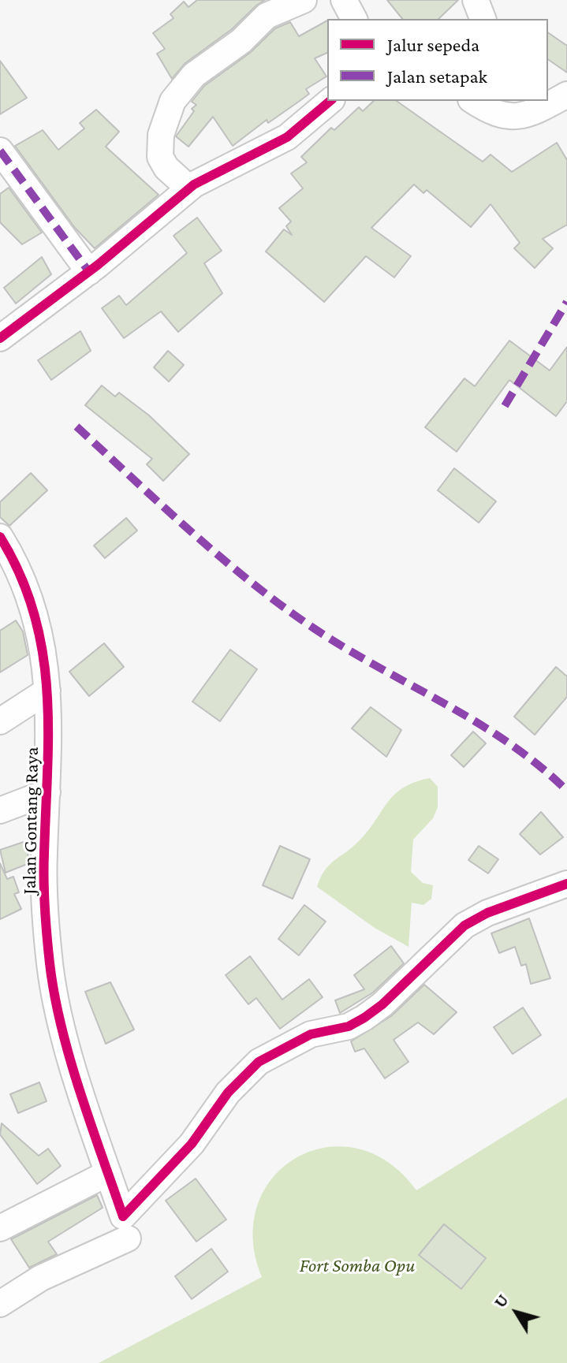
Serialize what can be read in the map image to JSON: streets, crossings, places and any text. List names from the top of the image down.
{
  "streets": {
    "street": ["Jalan Gontang Raya"]
  },
  "parks": ["Fort Somba Opu"],
  "legend": ["Jalur sepeda", "Jalan setapak"],
  "north": "top left"
}
